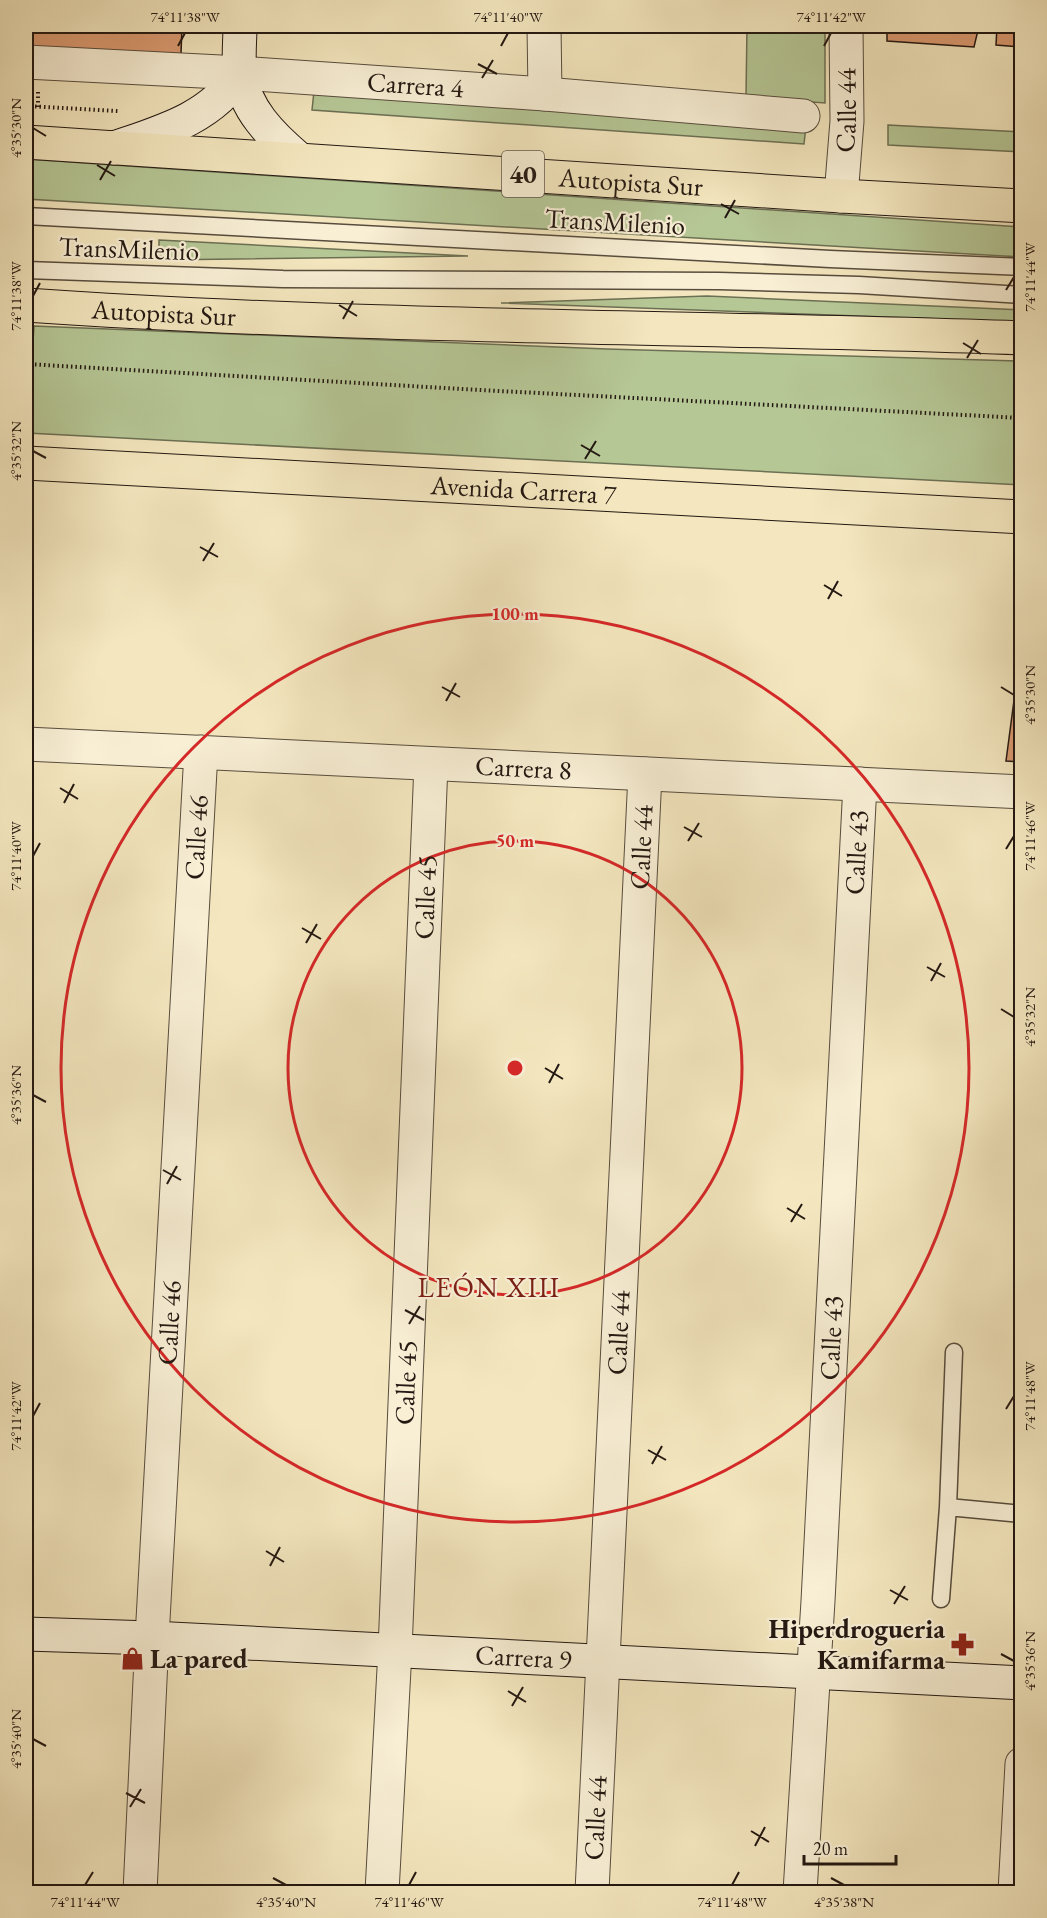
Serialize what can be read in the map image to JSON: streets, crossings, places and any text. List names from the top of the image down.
{
  "streets": {
    "main road": ["40", "Autopista Sur", "Avenida Carrera 7"],
    "street": [
      "Carrera 4",
      "Calle 44",
      "Carrera 8",
      "Calle 46",
      "Calle 43",
      "Calle 45",
      "Carrera 9"
    ],
    "lane": ["TransMilenio"]
  },
  "crossings": [
    ["Calle 44", "Autopista Sur"],
    ["Calle 44", "Carrera 8"],
    ["Calle 44", "Carrera 9"],
    ["Carrera 8", "Calle 46"],
    ["Carrera 8", "Calle 43"],
    ["Carrera 8", "Calle 45"],
    ["Calle 46", "Carrera 9"],
    ["Calle 43", "Carrera 9"],
    ["Calle 45", "Carrera 9"]
  ],
  "districts": ["LEÓN XIII"],
  "places": {
    "pharmacy": ["Hiperdrogueria Kamifarma"],
    "shop": ["La pared"]
  },
  "scale_bar": "20 m",
  "coordinates": [
    "74°11'38\"W",
    "74°11'40\"W",
    "74°11'42\"W",
    "4°35'30\"N",
    "74°11'44\"W",
    "4°35'32\"N",
    "74°11'46\"W",
    "4°35'36\"N",
    "74°11'48\"W",
    "4°35'40\"N",
    "4°35'38\"N"
  ],
  "rings": ["100 m", "50 m"]
}
